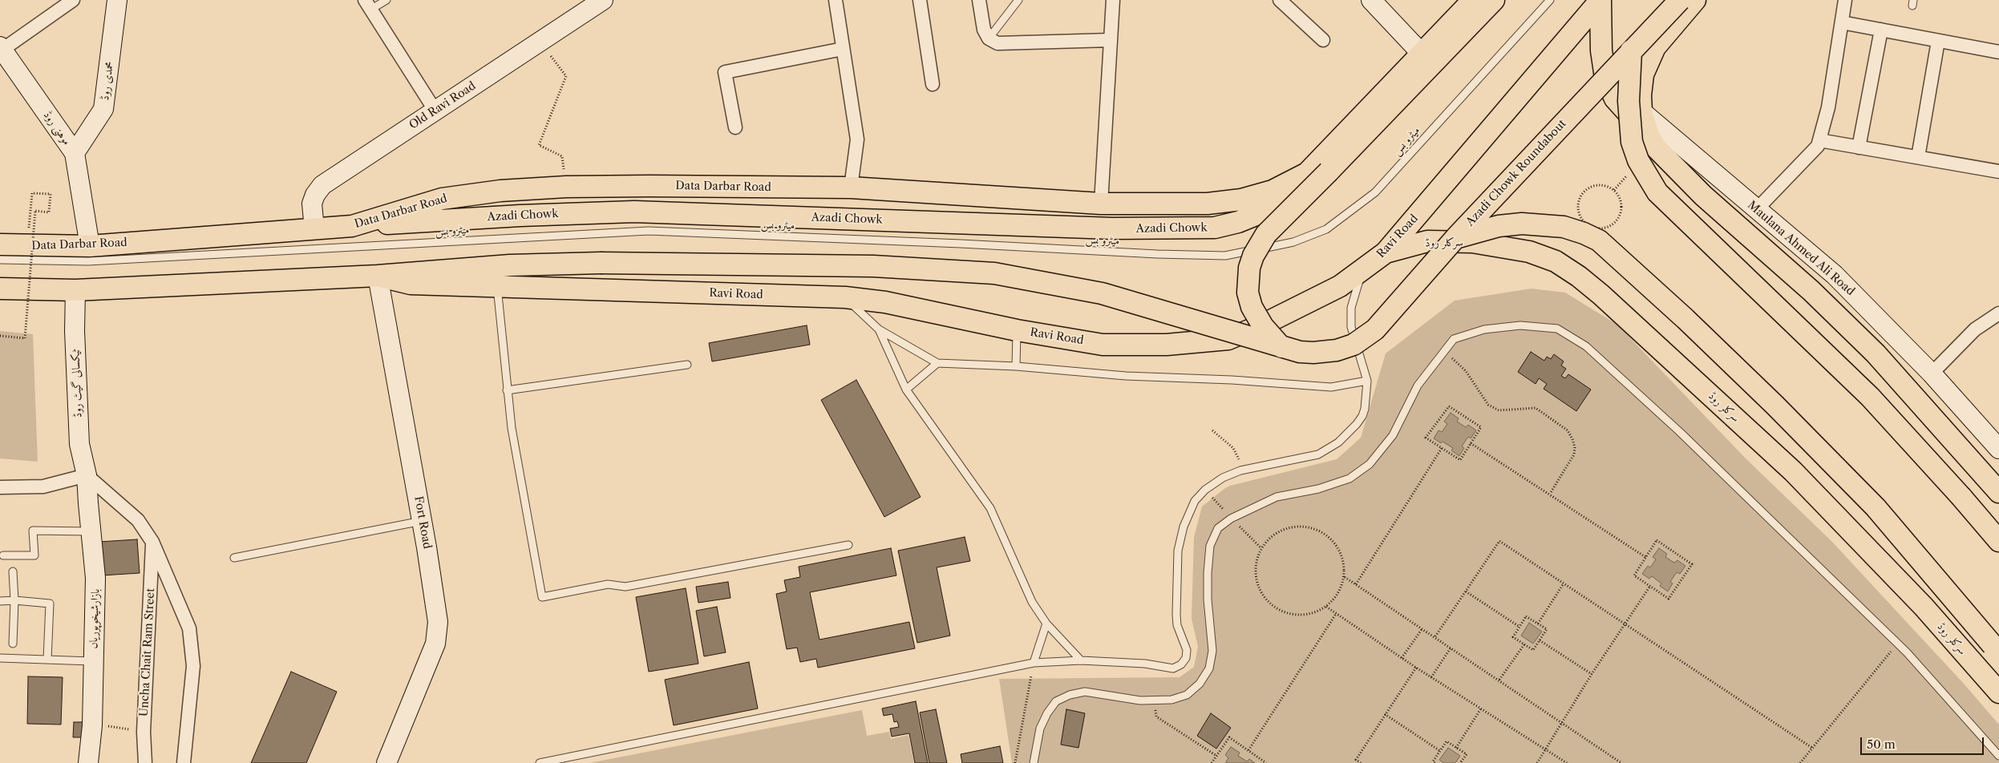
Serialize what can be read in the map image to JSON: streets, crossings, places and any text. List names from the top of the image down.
{
  "streets": {
    "main road": [
      "Azadi Chowk Roundabout",
      "Data Darbar Road",
      "Azadi Chowk",
      "Ravi Road",
      "سرکلر روڈ"
    ],
    "street": [
      "محمدی روڈ",
      "Old Ravi Road",
      "موہنی روڈ",
      "Maulana Ahmed Ali Road",
      "ٹیکسالی گیٹ روڈ",
      "Fort Road",
      "بازارشیخوپوریاں",
      "Uncha Chait Ram Street"
    ],
    "lane": ["میٹرو بس"]
  },
  "crossings": [
    ["محمدی روڈ", "موہنی روڈ"],
    ["Old Ravi Road", "Data Darbar Road"],
    ["موہنی روڈ", "Data Darbar Road"],
    ["Azadi Chowk Roundabout", "سرکلر روڈ"],
    ["Data Darbar Road", "Azadi Chowk"],
    ["Ravi Road", "سرکلر روڈ"],
    ["Ravi Road", "Fort Road"],
    ["ٹیکسالی گیٹ روڈ", "بازارشیخوپوریاں"]
  ],
  "scale_bar": "50 m"
}
